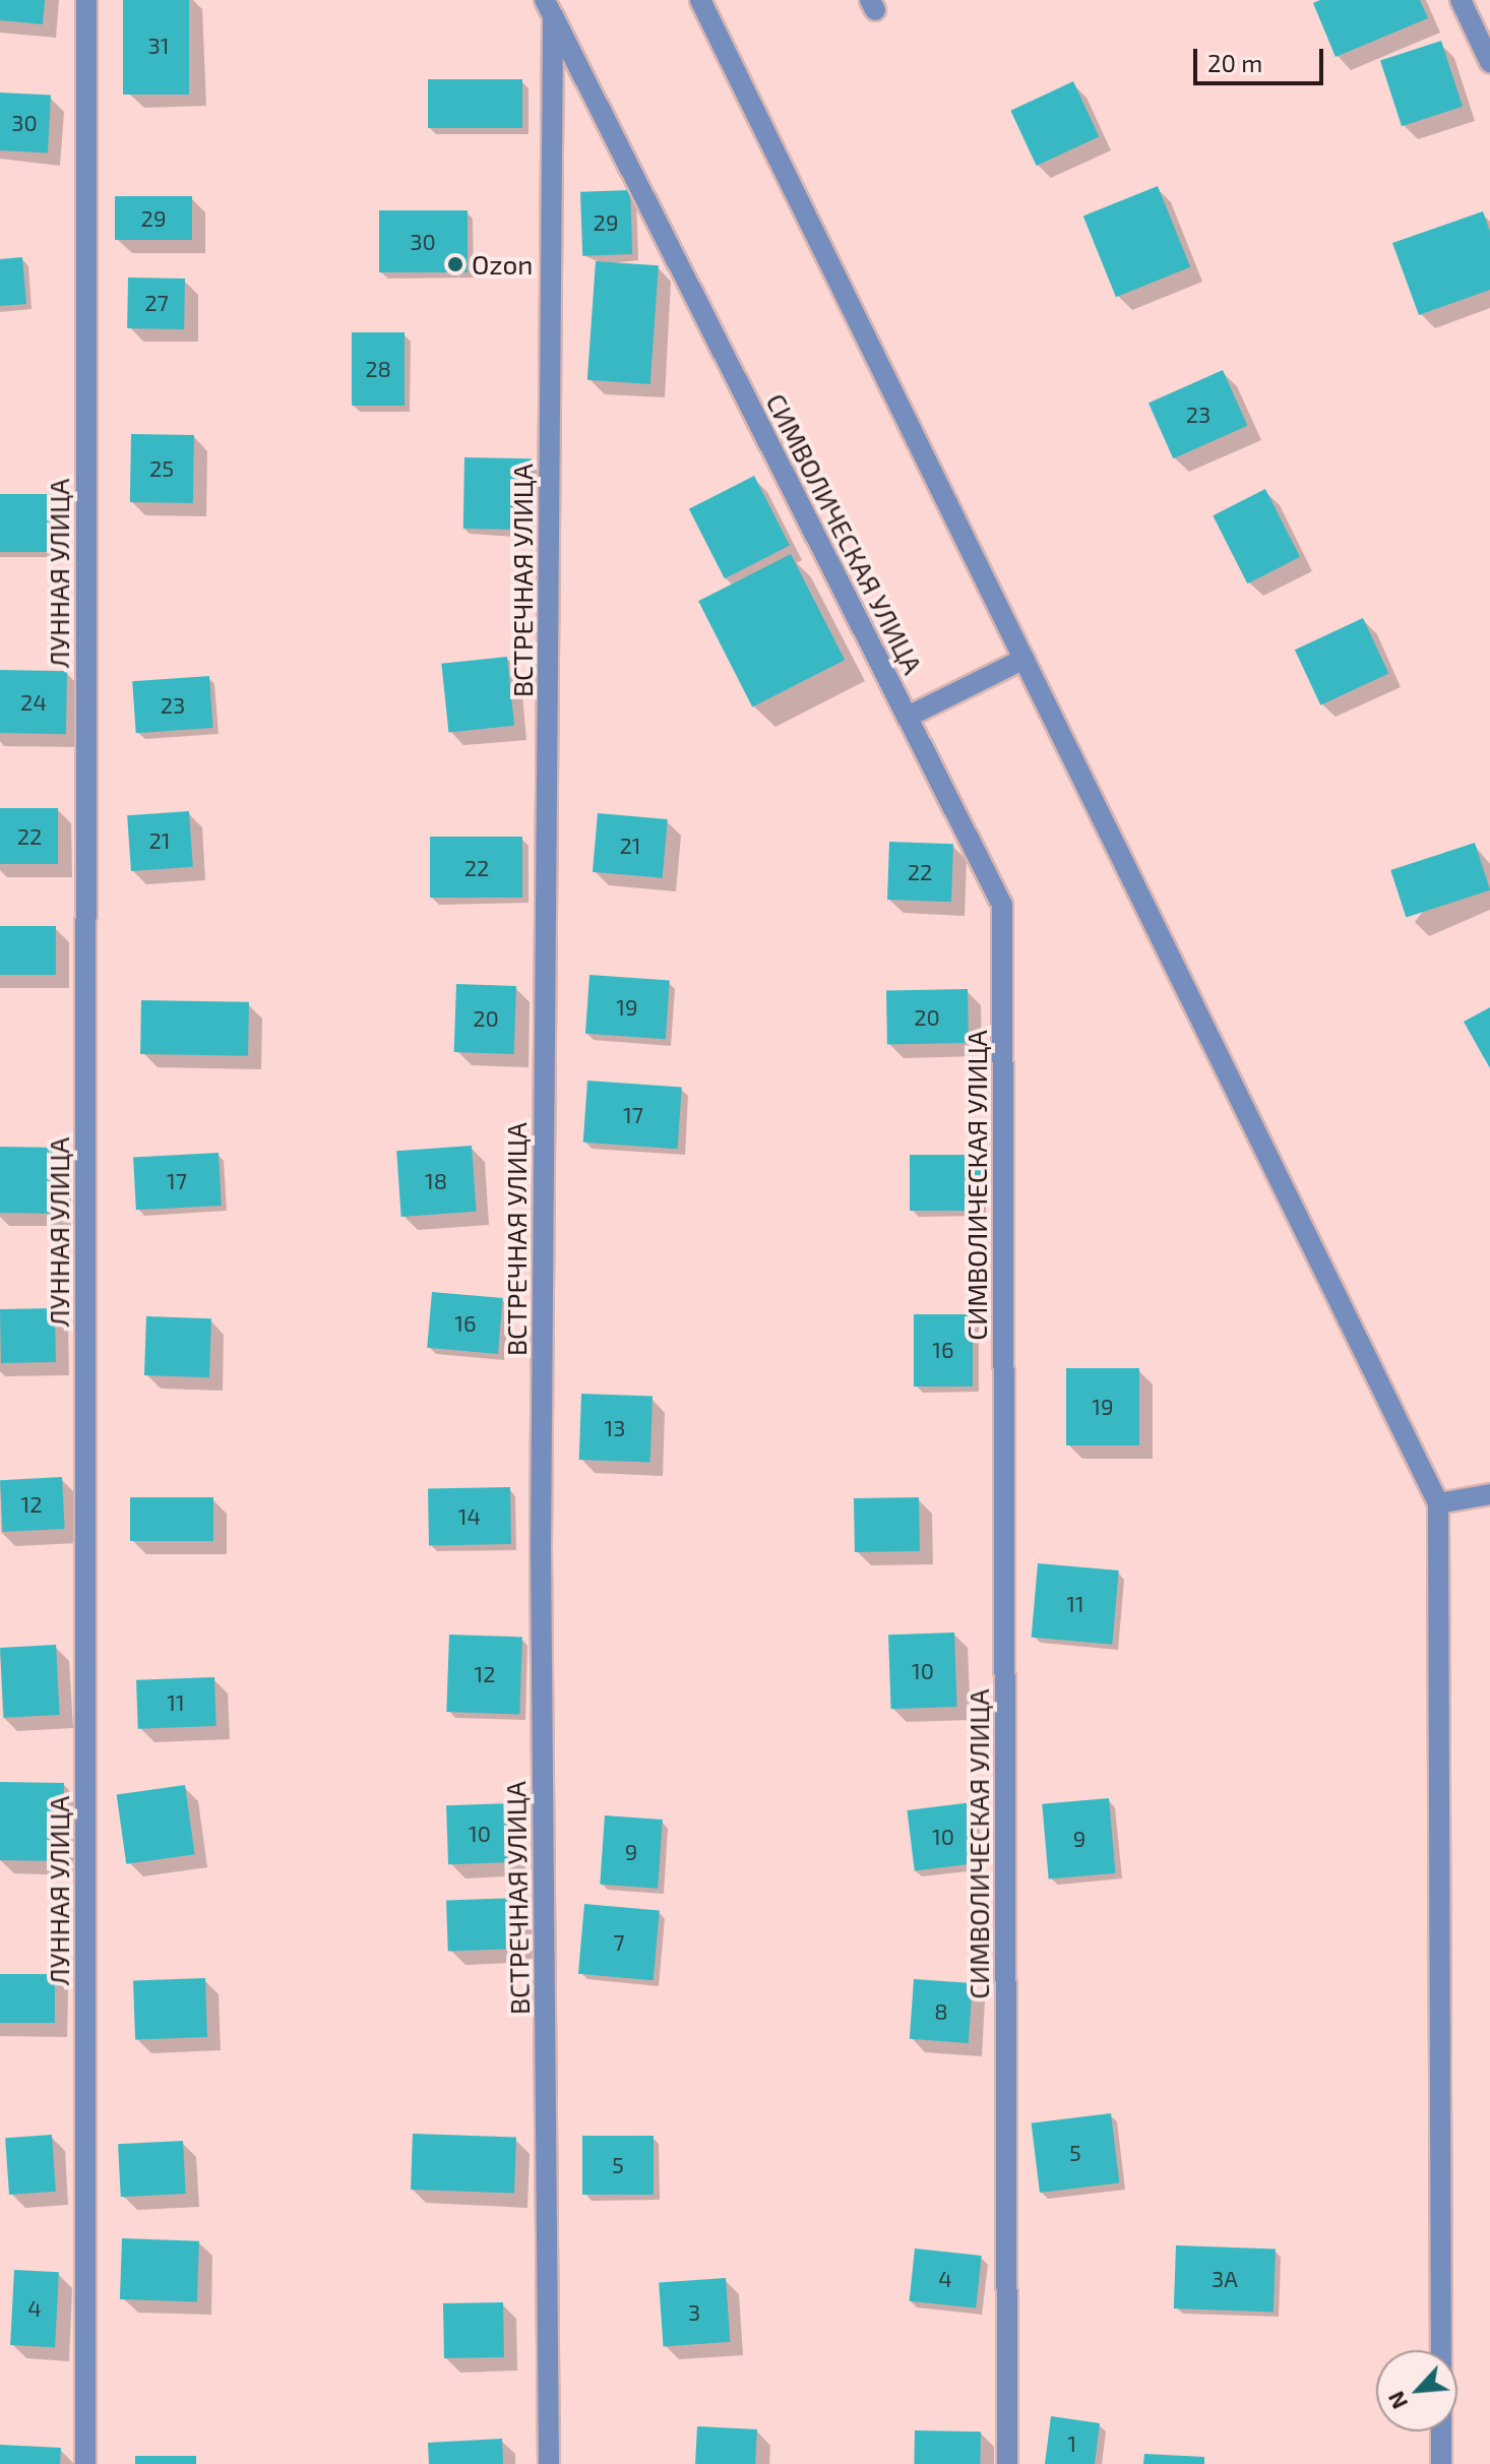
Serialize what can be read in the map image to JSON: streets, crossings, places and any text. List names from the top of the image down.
{
  "streets": {
    "street": ["СИМВОЛИЧЕСКАЯ УЛИЦА", "ЛУННАЯ УЛИЦА", "ВСТРЕЧНАЯ УЛИЦА"]
  },
  "crossings": [
    ["СИМВОЛИЧЕСКАЯ УЛИЦА", "ВСТРЕЧНАЯ УЛИЦА"]
  ],
  "places": ["Ozon"],
  "house_numbers": [
    "31",
    "30",
    "29",
    "29",
    "30",
    "27",
    "28",
    "23",
    "25",
    "24",
    "23",
    "22",
    "21",
    "21",
    "22",
    "22",
    "19",
    "20",
    "20",
    "17",
    "17",
    "18",
    "16",
    "16",
    "19",
    "13",
    "12",
    "14",
    "11",
    "10",
    "12",
    "11",
    "10",
    "10",
    "9",
    "9",
    "7",
    "8",
    "5",
    "5",
    "4",
    "3А",
    "4",
    "3",
    "1"
  ],
  "scale_bar": "20 m",
  "north": "bottom left"
}
